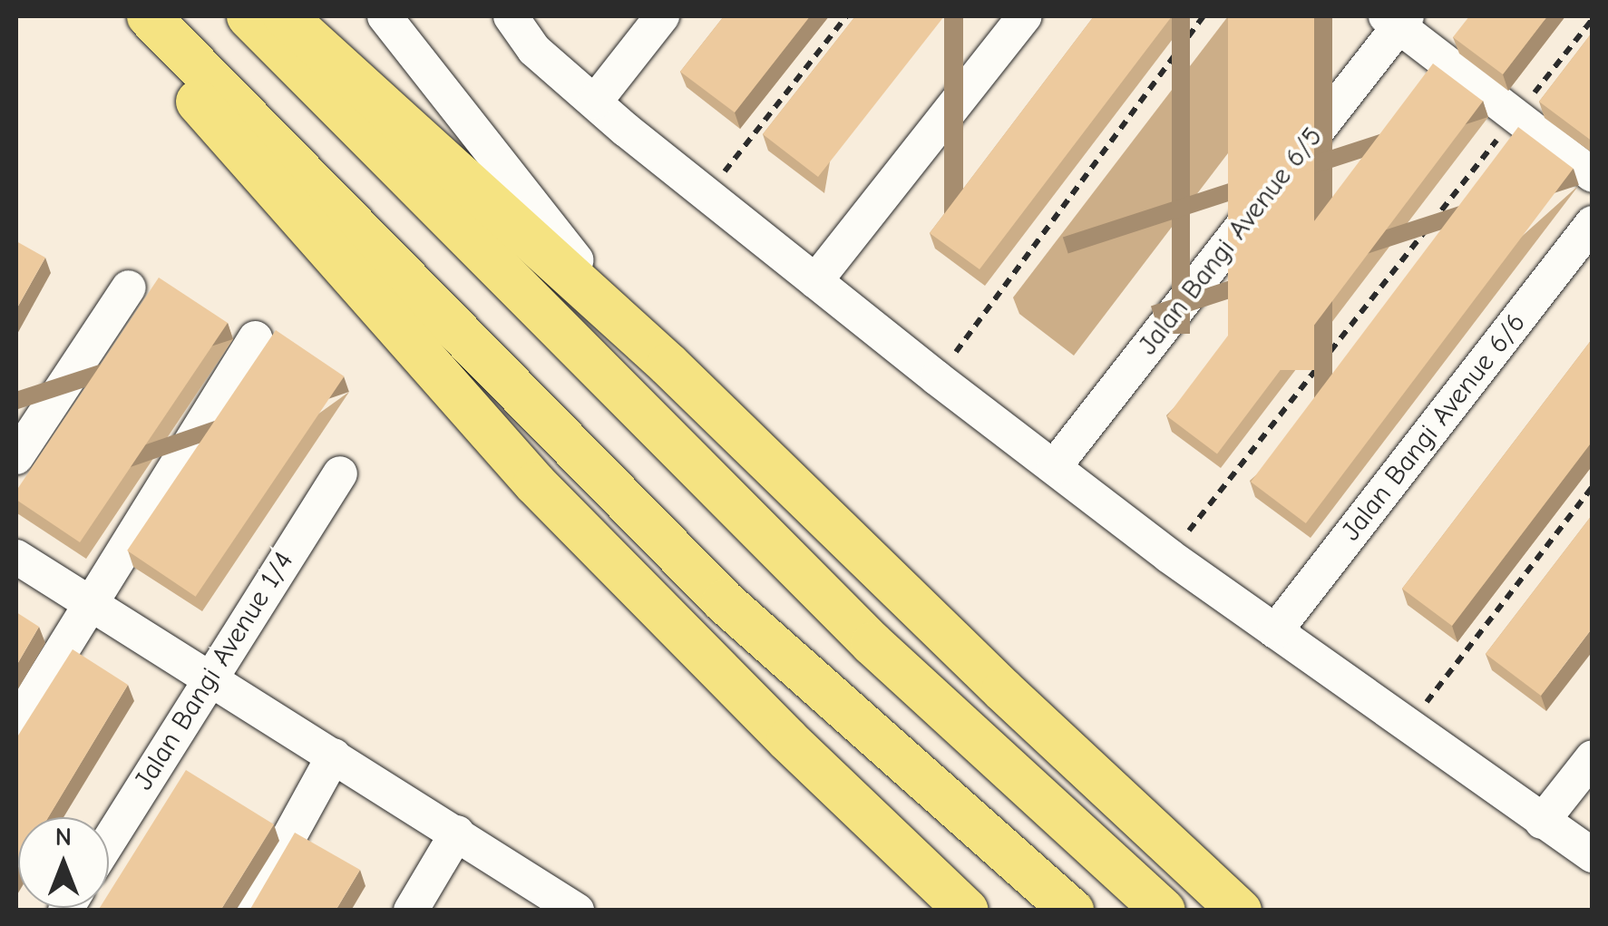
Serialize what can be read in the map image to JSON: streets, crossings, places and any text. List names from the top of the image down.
{
  "streets": {
    "street": ["Jalan Bangi Avenue 6/5", "Jalan Bangi Avenue 6/6", "Jalan Bangi Avenue 1/4"]
  },
  "north": "top"
}
